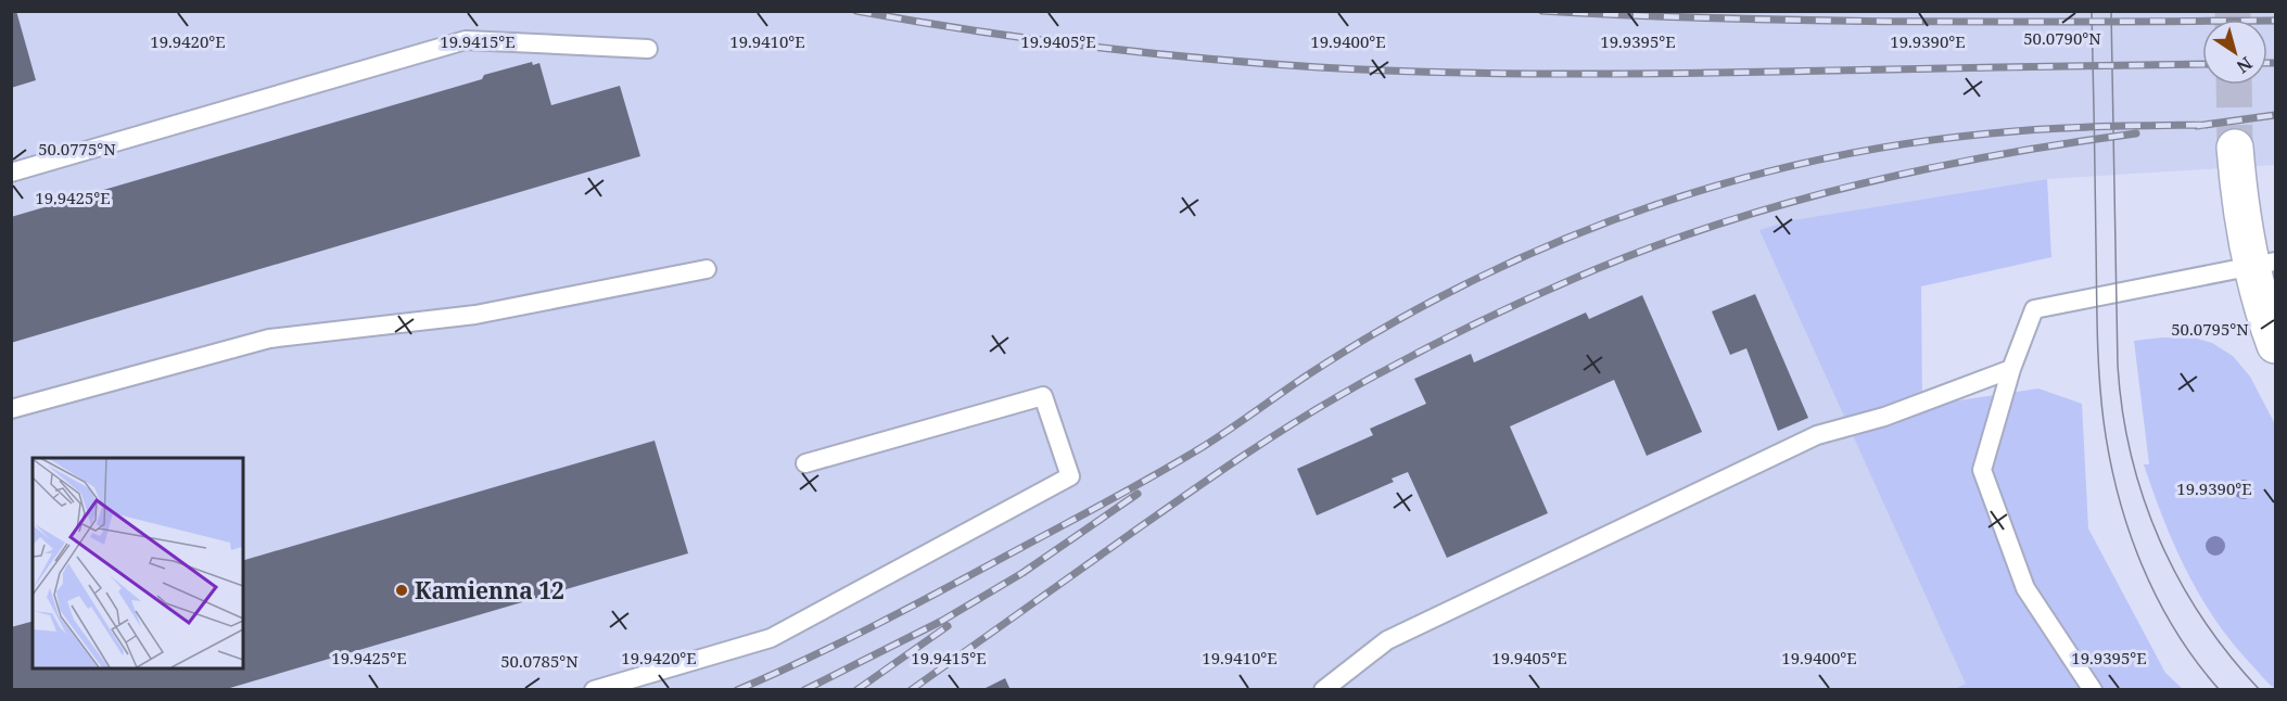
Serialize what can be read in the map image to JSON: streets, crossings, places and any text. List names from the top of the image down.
{
  "places": ["Kamienna 12"],
  "north": "bottom right",
  "coordinates": [
    "50.0790°N",
    "19.9420°E",
    "19.9415°E",
    "19.9410°E",
    "19.9405°E",
    "19.9400°E",
    "19.9395°E",
    "19.9390°E",
    "50.0775°N",
    "19.9425°E",
    "50.0795°N",
    "50.0785°N"
  ]
}
